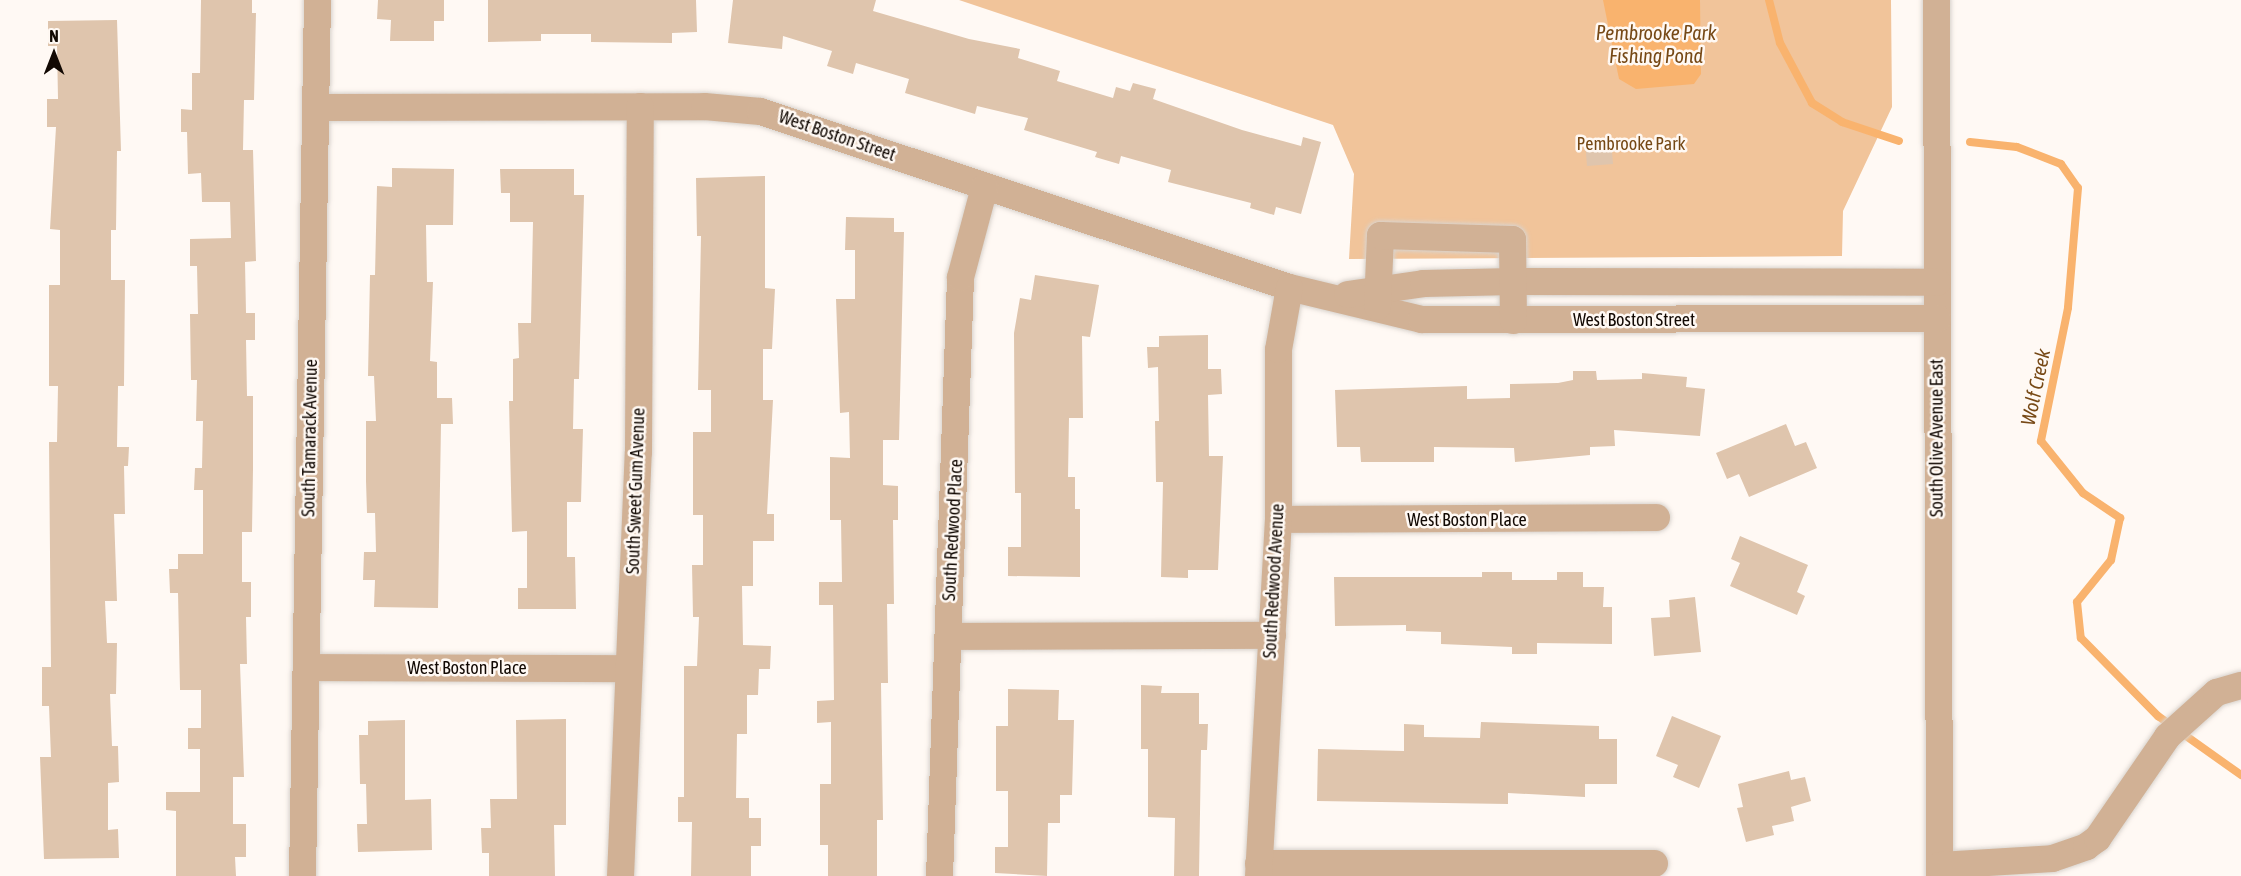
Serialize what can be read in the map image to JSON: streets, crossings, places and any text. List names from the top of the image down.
{
  "streets": {
    "street": [
      "West Boston Street",
      "South Tamarack Avenue",
      "South Olive Avenue East",
      "South Sweet Gum Avenue",
      "West Boston Place",
      "South Redwood Place",
      "South Redwood Avenue"
    ]
  },
  "crossings": [
    ["West Boston Street", "South Tamarack Avenue"],
    ["West Boston Street", "South Olive Avenue East"],
    ["West Boston Street", "South Sweet Gum Avenue"],
    ["West Boston Street", "South Redwood Place"],
    ["West Boston Street", "South Redwood Avenue"],
    ["South Tamarack Avenue", "West Boston Place"],
    ["South Sweet Gum Avenue", "West Boston Place"],
    ["West Boston Place", "South Redwood Avenue"]
  ],
  "water": ["Pembrooke Park Fishing Pond", "Wolf Creek"],
  "parks": ["Pembrooke Park"],
  "north": "top"
}
